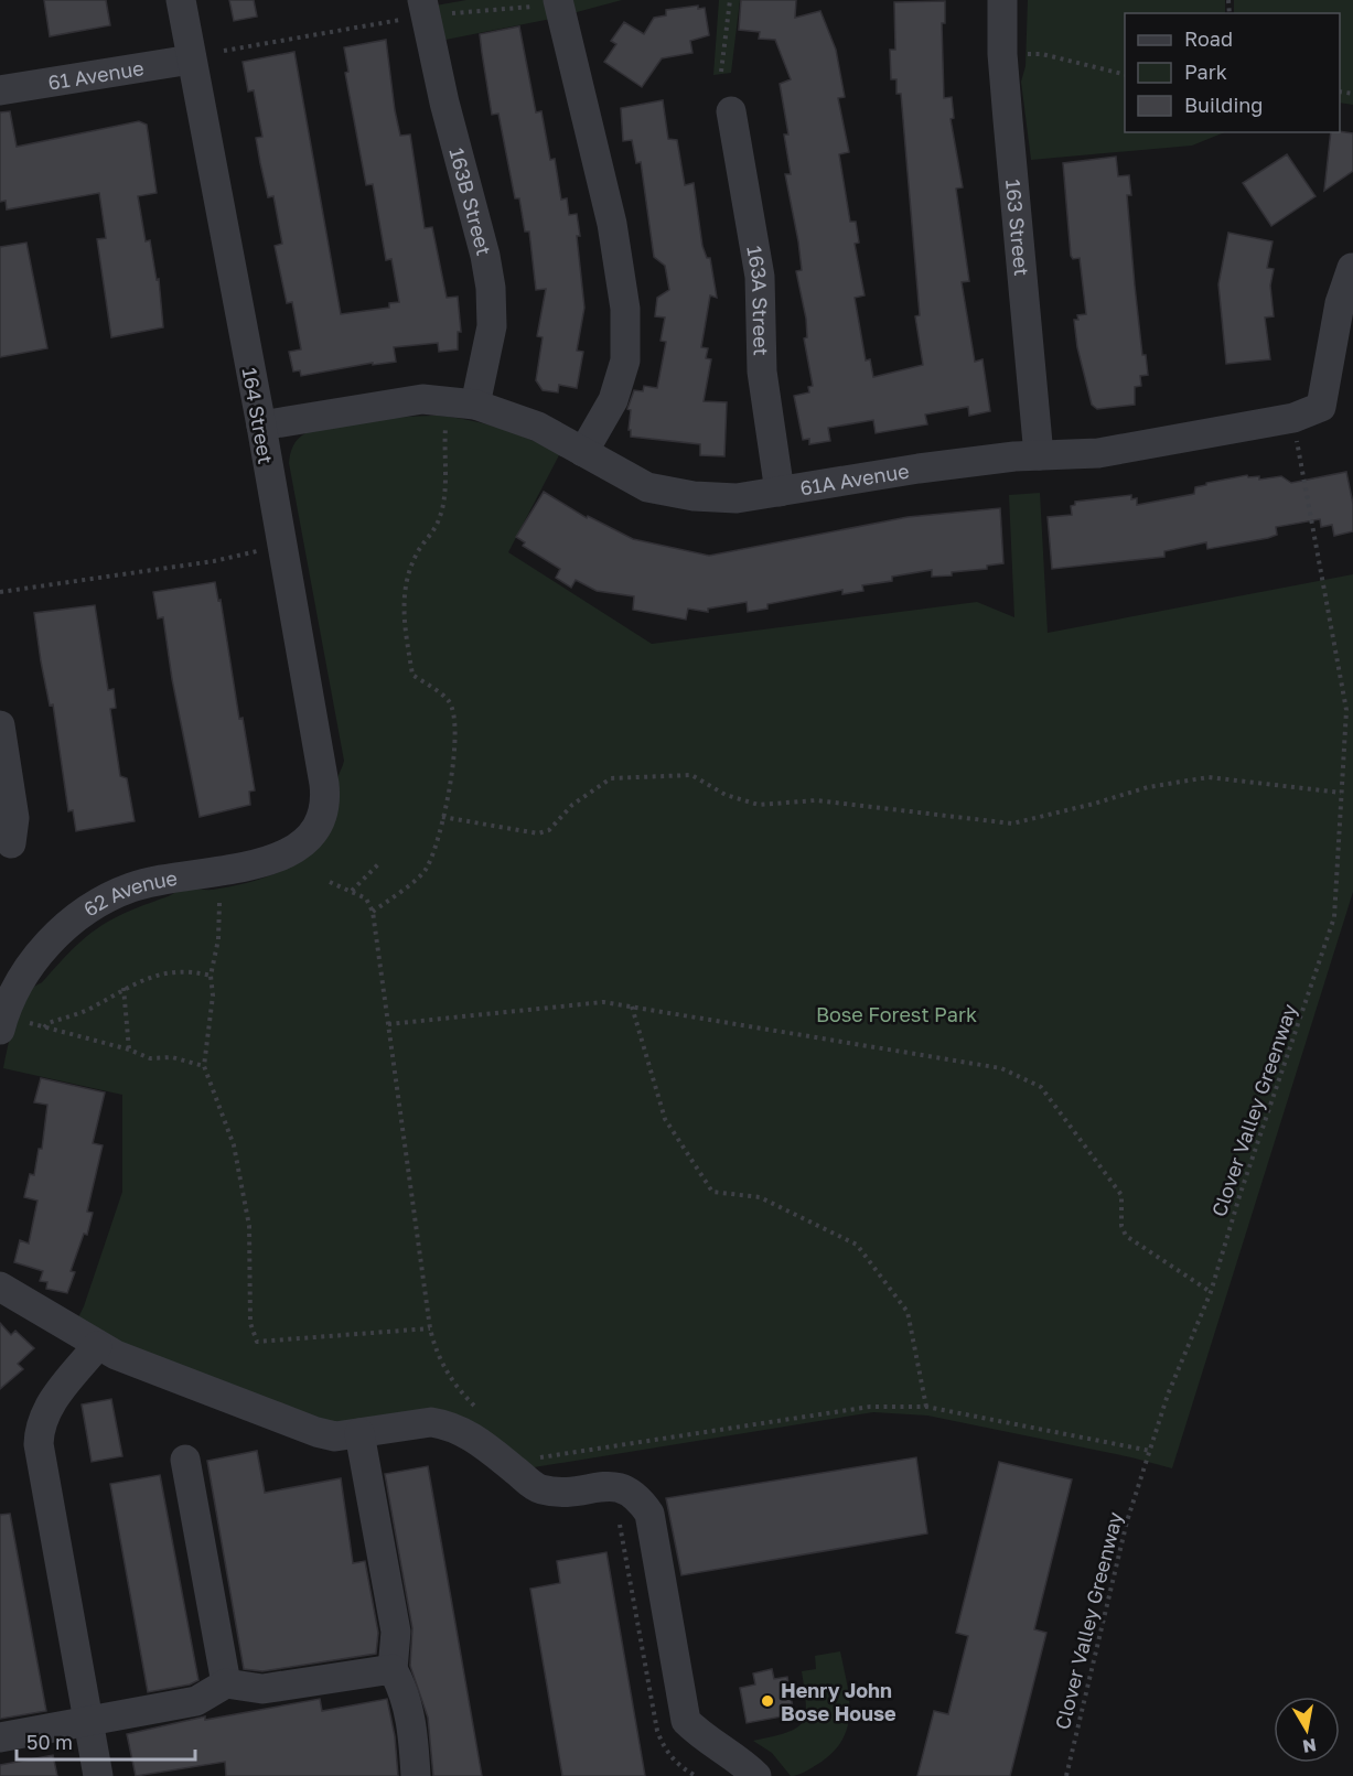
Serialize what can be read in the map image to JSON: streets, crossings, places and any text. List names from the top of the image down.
{
  "streets": {
    "street": [
      "61 Avenue",
      "163B Street",
      "163 Street",
      "163A Street",
      "164 Street",
      "61A Avenue",
      "62 Avenue"
    ],
    "path": ["Clover Valley Greenway"]
  },
  "crossings": [
    ["61 Avenue", "164 Street"],
    ["163B Street", "61A Avenue"],
    ["163 Street", "61A Avenue"],
    ["163A Street", "61A Avenue"],
    ["164 Street", "61A Avenue"],
    ["164 Street", "62 Avenue"]
  ],
  "parks": ["Bose Forest Park"],
  "places": ["Henry John Bose House"],
  "legend": ["Road", "Park", "Building"],
  "scale_bar": "50 m",
  "north": "bottom"
}
